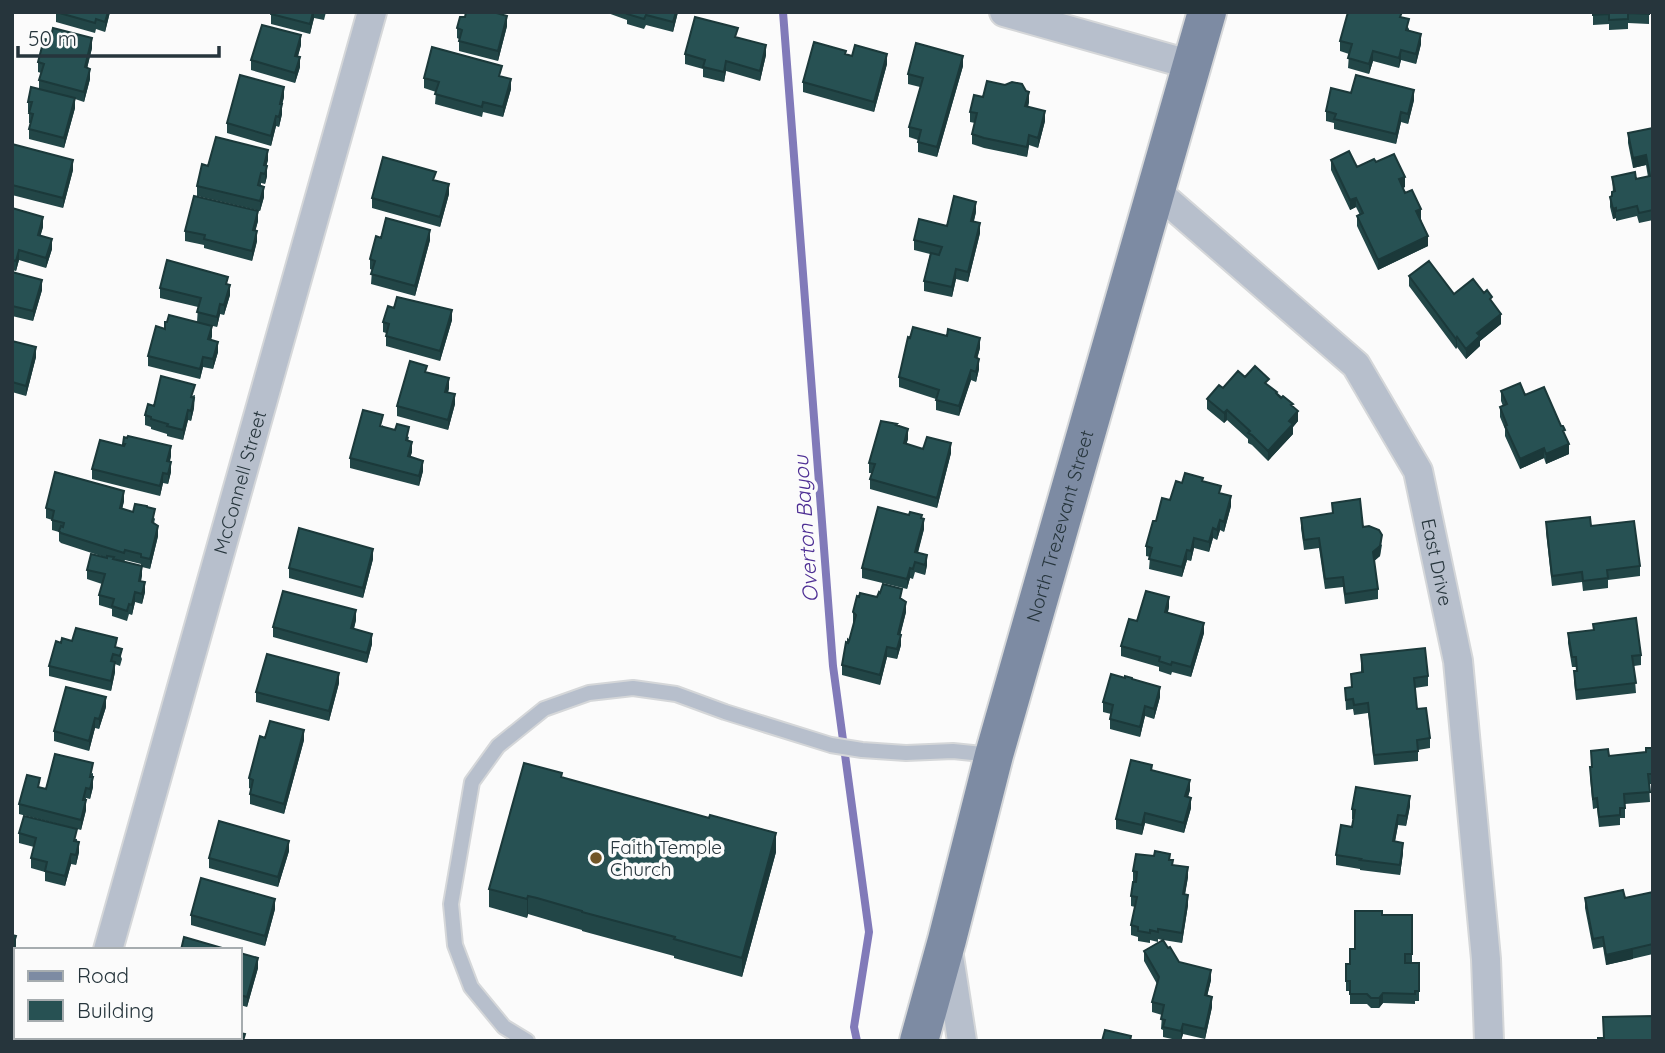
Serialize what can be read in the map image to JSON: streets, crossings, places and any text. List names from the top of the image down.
{
  "streets": {
    "main road": ["North Trezevant Street"],
    "street": ["McConnell Street", "East Drive"]
  },
  "crossings": [
    ["North Trezevant Street", "East Drive"]
  ],
  "water": ["Overton Bayou"],
  "places": ["Faith Temple Church"],
  "legend": ["Road", "Building"],
  "scale_bar": "50 m"
}
